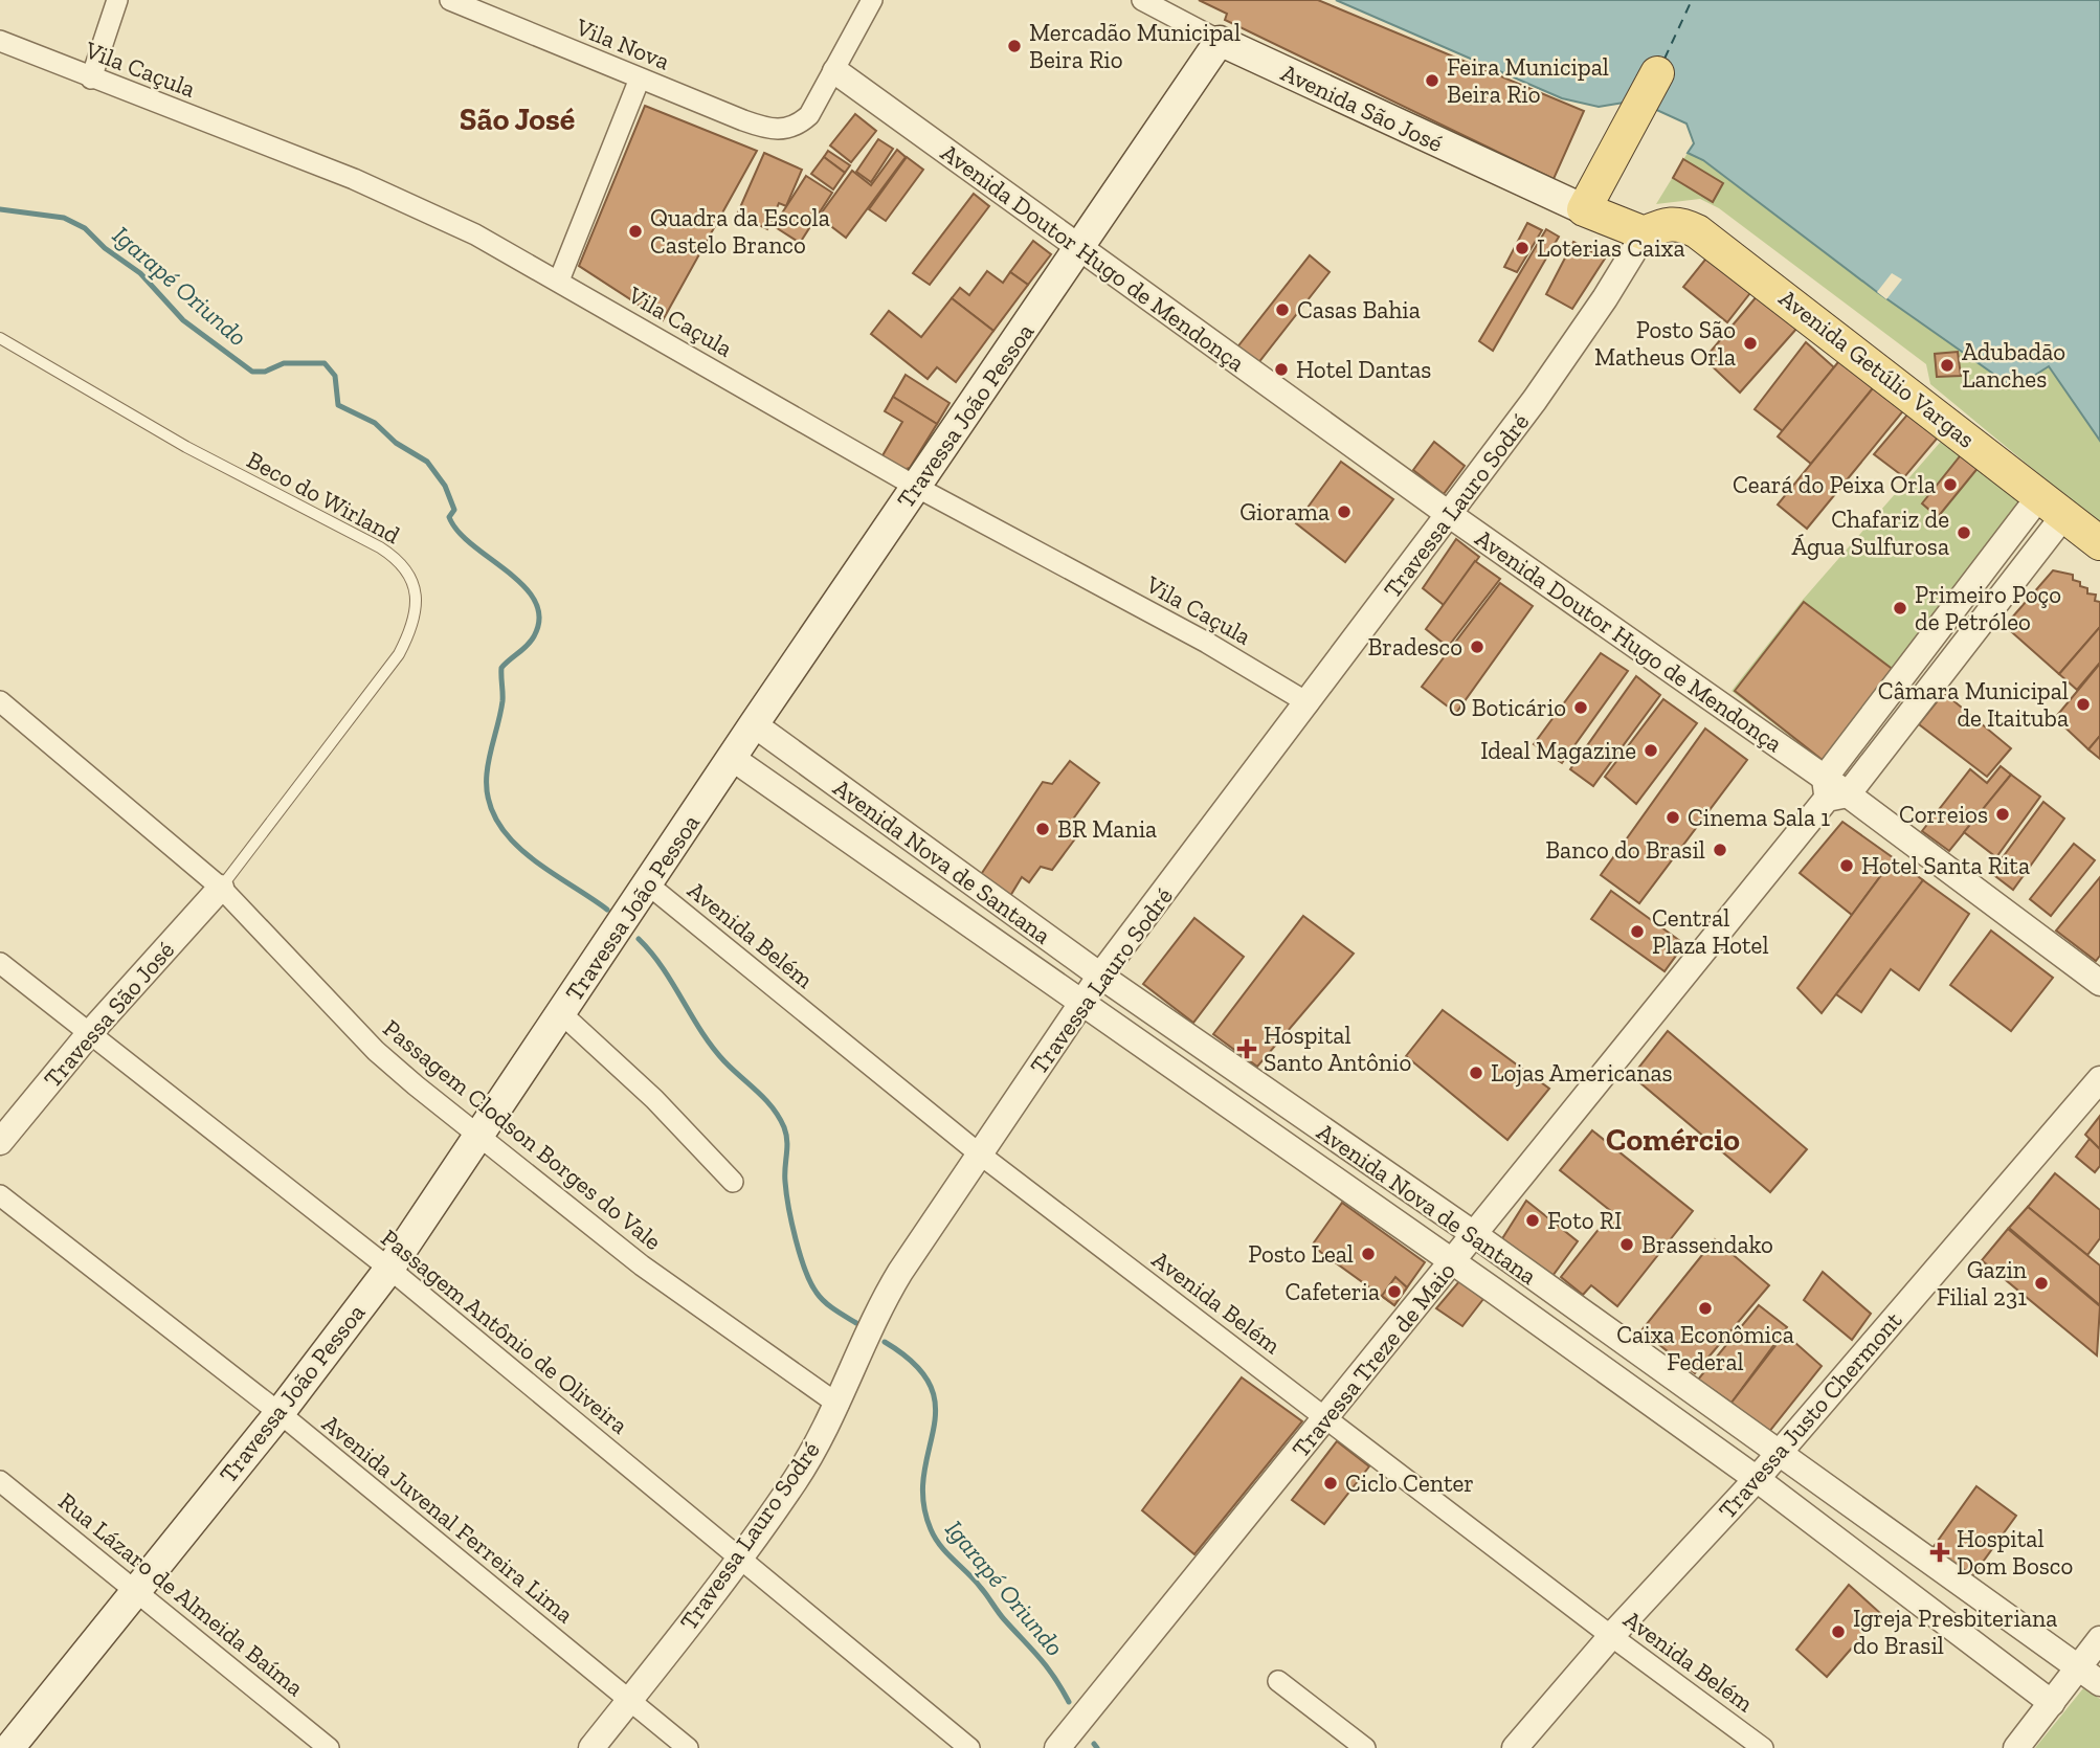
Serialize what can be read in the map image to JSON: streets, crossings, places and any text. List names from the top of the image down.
{
  "streets": {
    "main road": ["Avenida São José", "Avenida Getúlio Vargas", "Travessa João Pessoa"],
    "street": [
      "Vila Nova",
      "Vila Caçula",
      "Avenida Doutor Hugo de Mendonça",
      "Travessa Lauro Sodré",
      "Avenida Nova de Santana",
      "Avenida Belém",
      "Travessa São José",
      "Passagem Clodson Borges do Vale",
      "Passagem Antônio de Oliveira",
      "Travessa Treze de Maio",
      "Travessa Justo Chermont",
      "Avenida Juvenal Ferreira Lima",
      "Rua Lázaro de Almeida Baíma"
    ],
    "lane": ["Beco do Wirland"]
  },
  "crossings": [
    ["Vila Nova", "Avenida Doutor Hugo de Mendonça"],
    ["Vila Caçula", "Travessa João Pessoa"],
    ["Vila Caçula", "Travessa Lauro Sodré"],
    ["Avenida São José", "Travessa João Pessoa"],
    ["Avenida Doutor Hugo de Mendonça", "Travessa João Pessoa"],
    ["Avenida Doutor Hugo de Mendonça", "Travessa Lauro Sodré"],
    ["Avenida Doutor Hugo de Mendonça", "Travessa Treze de Maio"],
    ["Avenida Getúlio Vargas", "Travessa Lauro Sodré"],
    ["Avenida Getúlio Vargas", "Travessa Treze de Maio"],
    ["Travessa João Pessoa", "Avenida Nova de Santana"],
    ["Travessa João Pessoa", "Avenida Belém"],
    ["Travessa João Pessoa", "Passagem Clodson Borges do Vale"],
    ["Travessa João Pessoa", "Passagem Antônio de Oliveira"],
    ["Travessa João Pessoa", "Avenida Juvenal Ferreira Lima"],
    ["Travessa João Pessoa", "Rua Lázaro de Almeida Baíma"],
    ["Beco do Wirland", "Travessa São José"],
    ["Beco do Wirland", "Passagem Clodson Borges do Vale"],
    ["Travessa Lauro Sodré", "Avenida Nova de Santana"],
    ["Travessa Lauro Sodré", "Avenida Belém"],
    ["Travessa Lauro Sodré", "Passagem Clodson Borges do Vale"],
    ["Travessa Lauro Sodré", "Passagem Antônio de Oliveira"],
    ["Travessa Lauro Sodré", "Avenida Juvenal Ferreira Lima"],
    ["Avenida Nova de Santana", "Travessa Treze de Maio"],
    ["Avenida Nova de Santana", "Travessa Justo Chermont"],
    ["Avenida Belém", "Travessa Treze de Maio"],
    ["Avenida Belém", "Travessa Justo Chermont"],
    ["Travessa São José", "Passagem Clodson Borges do Vale"],
    ["Travessa São José", "Passagem Antônio de Oliveira"]
  ],
  "districts": ["São José", "Comércio"],
  "water": ["Igarapé Oriundo"],
  "places": {
    "other": [
      "Mercadão Municipal Beira Rio",
      "Feira Municipal Beira Rio",
      "Quadra da Escola Castelo Branco",
      "Loterias Caixa",
      "Casas Bahia",
      "Posto São Matheus Orla",
      "Adubadāo Lanches",
      "Hotel Dantas",
      "Ceará do Peixa Orla",
      "Giorama",
      "Chafariz de Água Sulfurosa",
      "Primeiro Poço de Petróleo",
      "Bradesco",
      "Câmara Municipal de Itaituba",
      "O Boticário",
      "Ideal Magazine",
      "Correios",
      "Cinema Sala 1",
      "BR Mania",
      "Banco do Brasil",
      "Hotel Santa Rita",
      "Central Plaza Hotel",
      "Lojas Americanas",
      "Foto RI",
      "Brassendako",
      "Posto Leal",
      "Gazin Filial 231",
      "Cafeteria",
      "Caixa Econômica Federal",
      "Ciclo Center",
      "Igreja Presbiteriana do Brasil"
    ],
    "health": ["Hospital Santo Antônio", "Hospital Dom Bosco"]
  }
}
